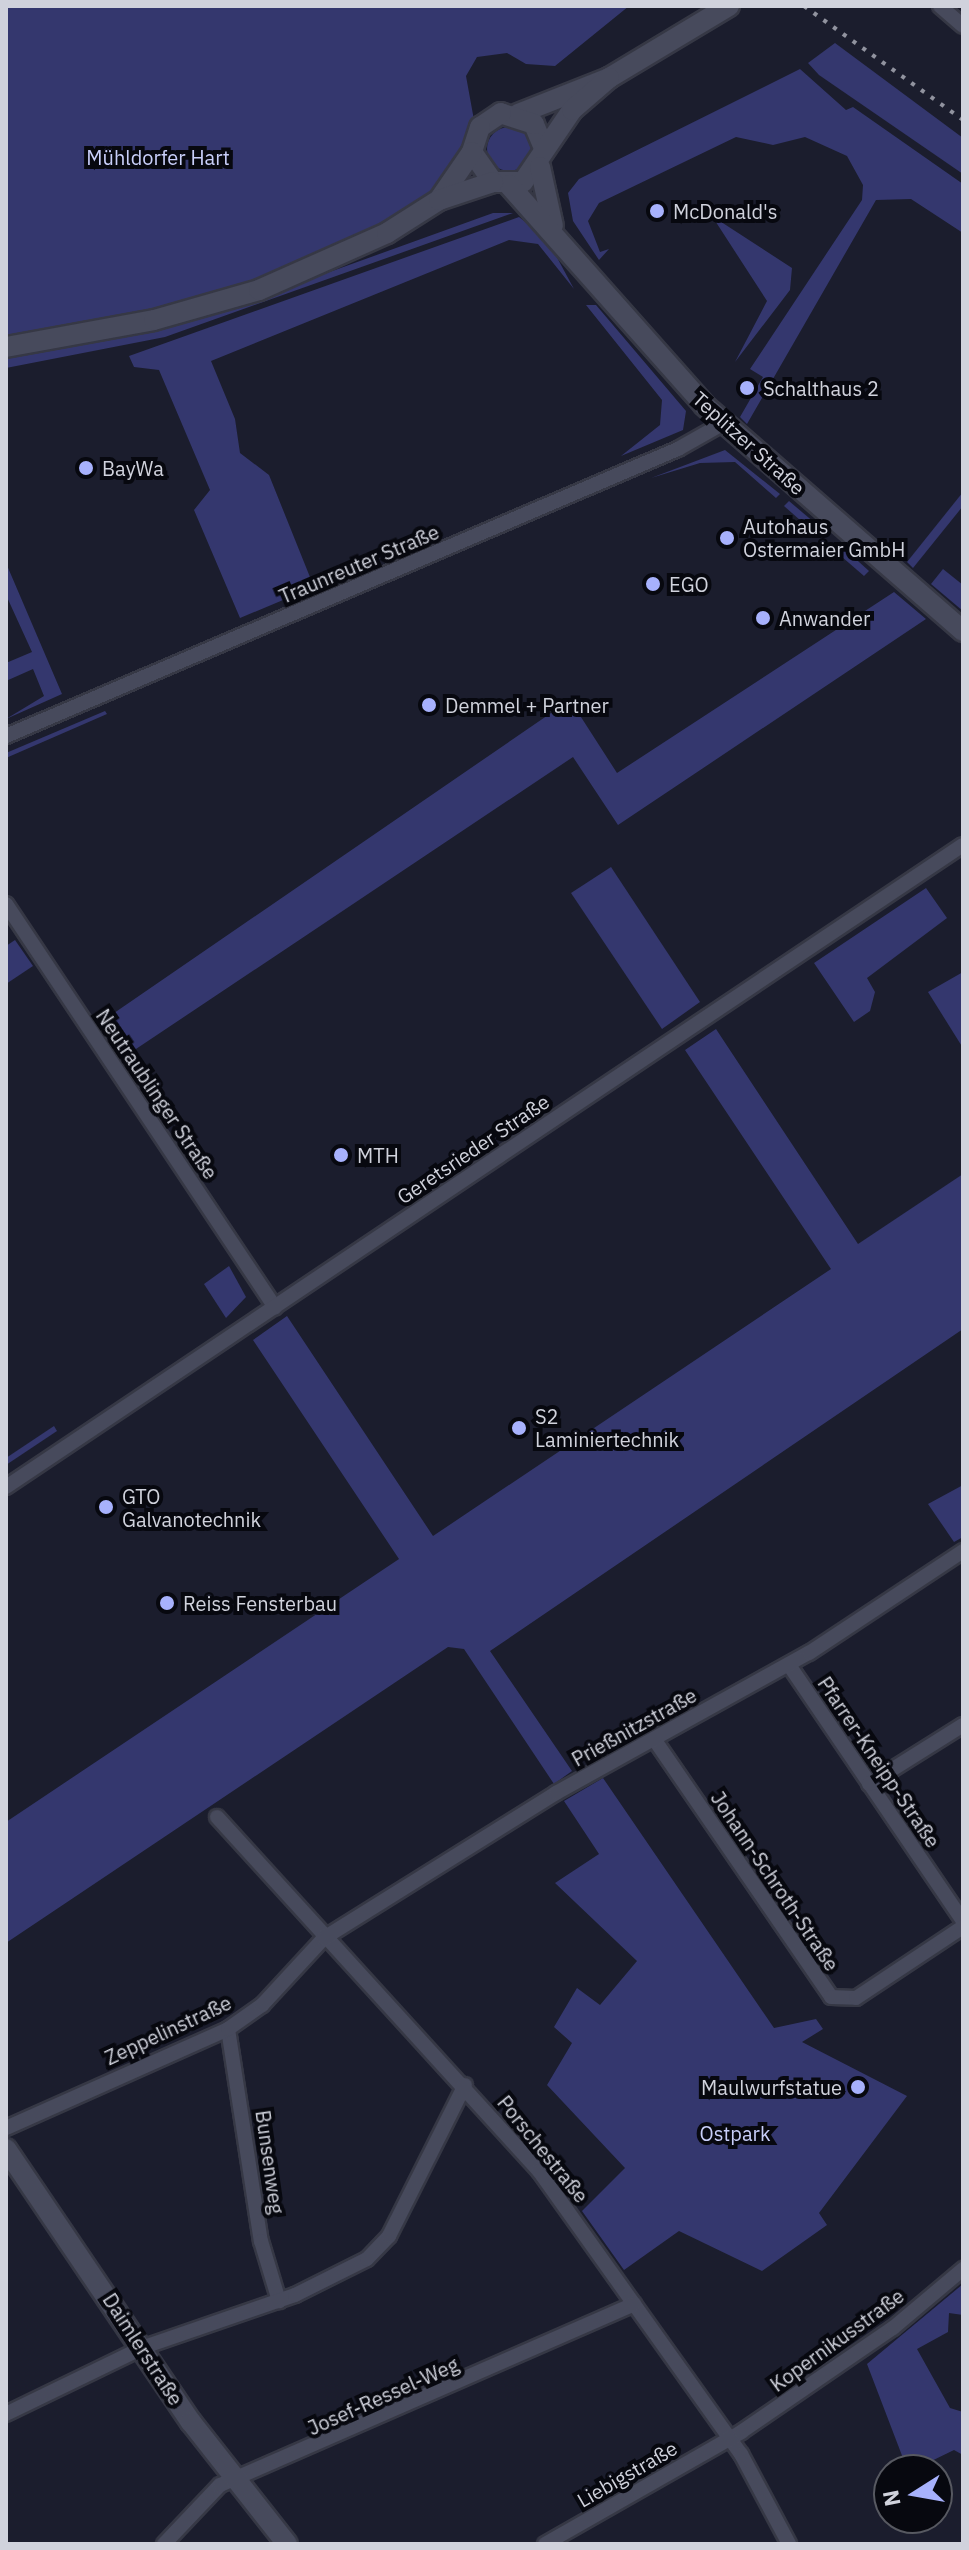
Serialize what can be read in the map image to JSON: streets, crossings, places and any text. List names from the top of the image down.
{
  "streets": {
    "street": [
      "Teplitzer Straße",
      "Traunreuter Straße",
      "Neutraublinger Straße",
      "Geretsrieder Straße",
      "Prießnitzstraße",
      "Pfarrer-Kneipp-Straße",
      "Johann-Schroth-Straße",
      "Zeppelinstraße",
      "Porschestraße",
      "Bunsenweg",
      "Kopernikusstraße",
      "Daimlerstraße",
      "Josef-Ressel-Weg",
      "Liebigstraße"
    ]
  },
  "crossings": [
    ["Teplitzer Straße", "Traunreuter Straße"],
    ["Neutraublinger Straße", "Geretsrieder Straße"],
    ["Prießnitzstraße", "Pfarrer-Kneipp-Straße"],
    ["Prießnitzstraße", "Johann-Schroth-Straße"],
    ["Prießnitzstraße", "Zeppelinstraße"],
    ["Prießnitzstraße", "Porschestraße"],
    ["Zeppelinstraße", "Porschestraße"],
    ["Zeppelinstraße", "Bunsenweg"],
    ["Porschestraße", "Kopernikusstraße"],
    ["Porschestraße", "Josef-Ressel-Weg"],
    ["Porschestraße", "Liebigstraße"],
    ["Kopernikusstraße", "Liebigstraße"],
    ["Daimlerstraße", "Josef-Ressel-Weg"]
  ],
  "parks": ["Mühldorfer Hart", "Ostpark"],
  "places": [
    "McDonald's",
    "Schalthaus 2",
    "BayWa",
    "Autohaus Ostermaier GmbH",
    "EGO",
    "Anwander",
    "Demmel + Partner",
    "MTH",
    "S2 Laminiertechnik",
    "GTO Galvanotechnik",
    "Reiss Fensterbau",
    "Maulwurfstatue"
  ],
  "north": "left"
}
